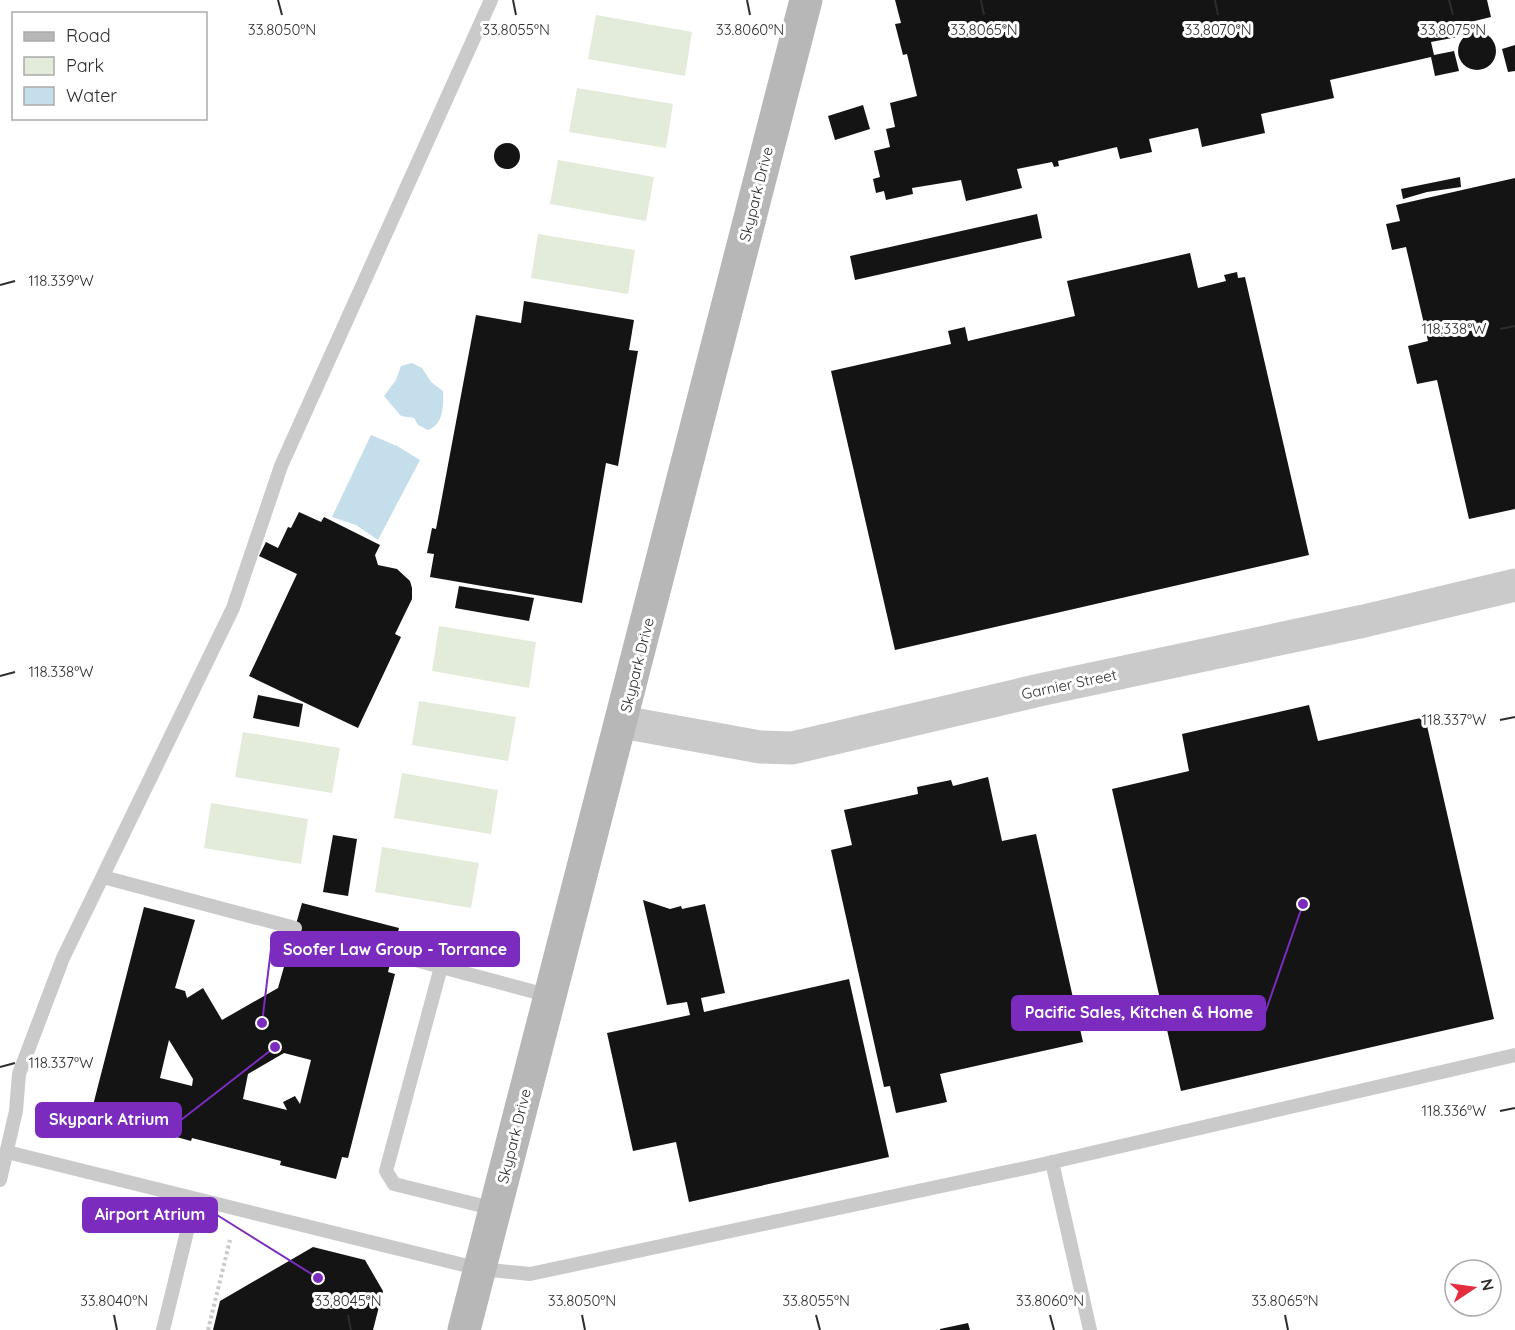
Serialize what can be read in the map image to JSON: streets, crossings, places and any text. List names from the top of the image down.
{
  "streets": {
    "main road": ["Skypark Drive"],
    "street": ["Garnier Street"]
  },
  "crossings": [
    ["Skypark Drive", "Garnier Street"]
  ],
  "places": [
    "Pacific Sales, Kitchen & Home",
    "Soofer Law Group - Torrance",
    "Skypark Atrium",
    "Airport Atrium"
  ],
  "legend": ["Road", "Park", "Water"],
  "north": "right",
  "coordinates": [
    "33.8050°N",
    "33.8055°N",
    "33.8060°N",
    "33.8065°N",
    "33.8075°N",
    "33.8070°N",
    "118.339°W",
    "118.338°W",
    "118.337°W",
    "118.336°W",
    "33.8040°N",
    "33.8045°N"
  ]
}
